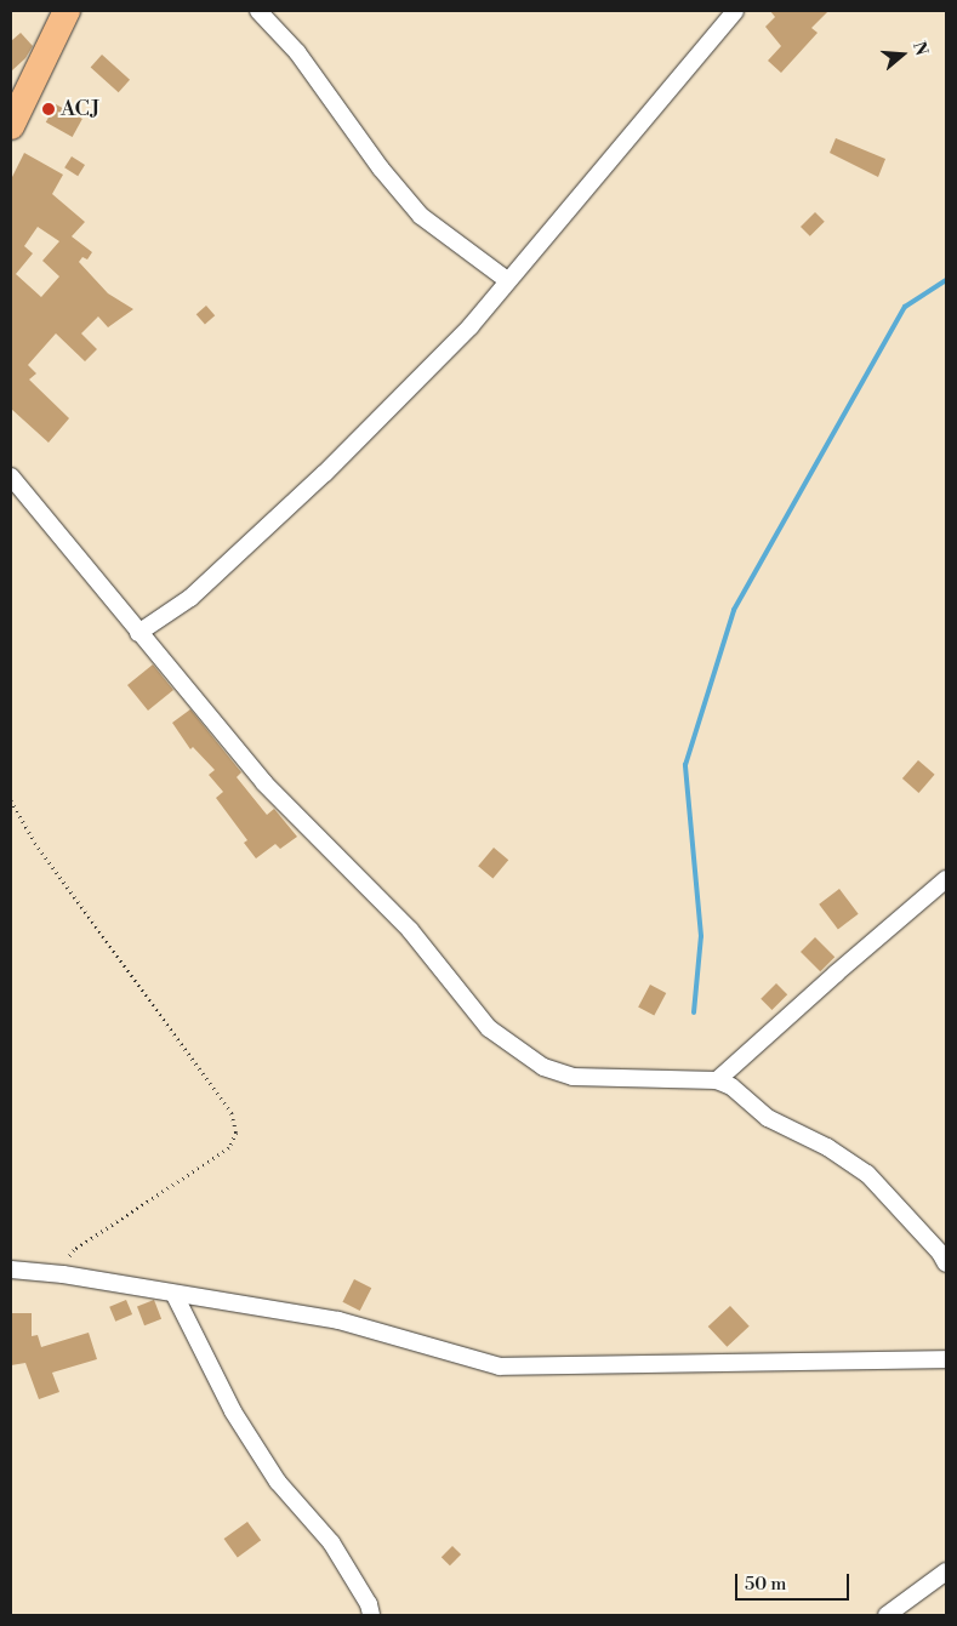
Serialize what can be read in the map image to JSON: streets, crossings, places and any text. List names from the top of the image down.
{
  "places": ["ACJ"],
  "scale_bar": "50 m",
  "north": "right"
}
